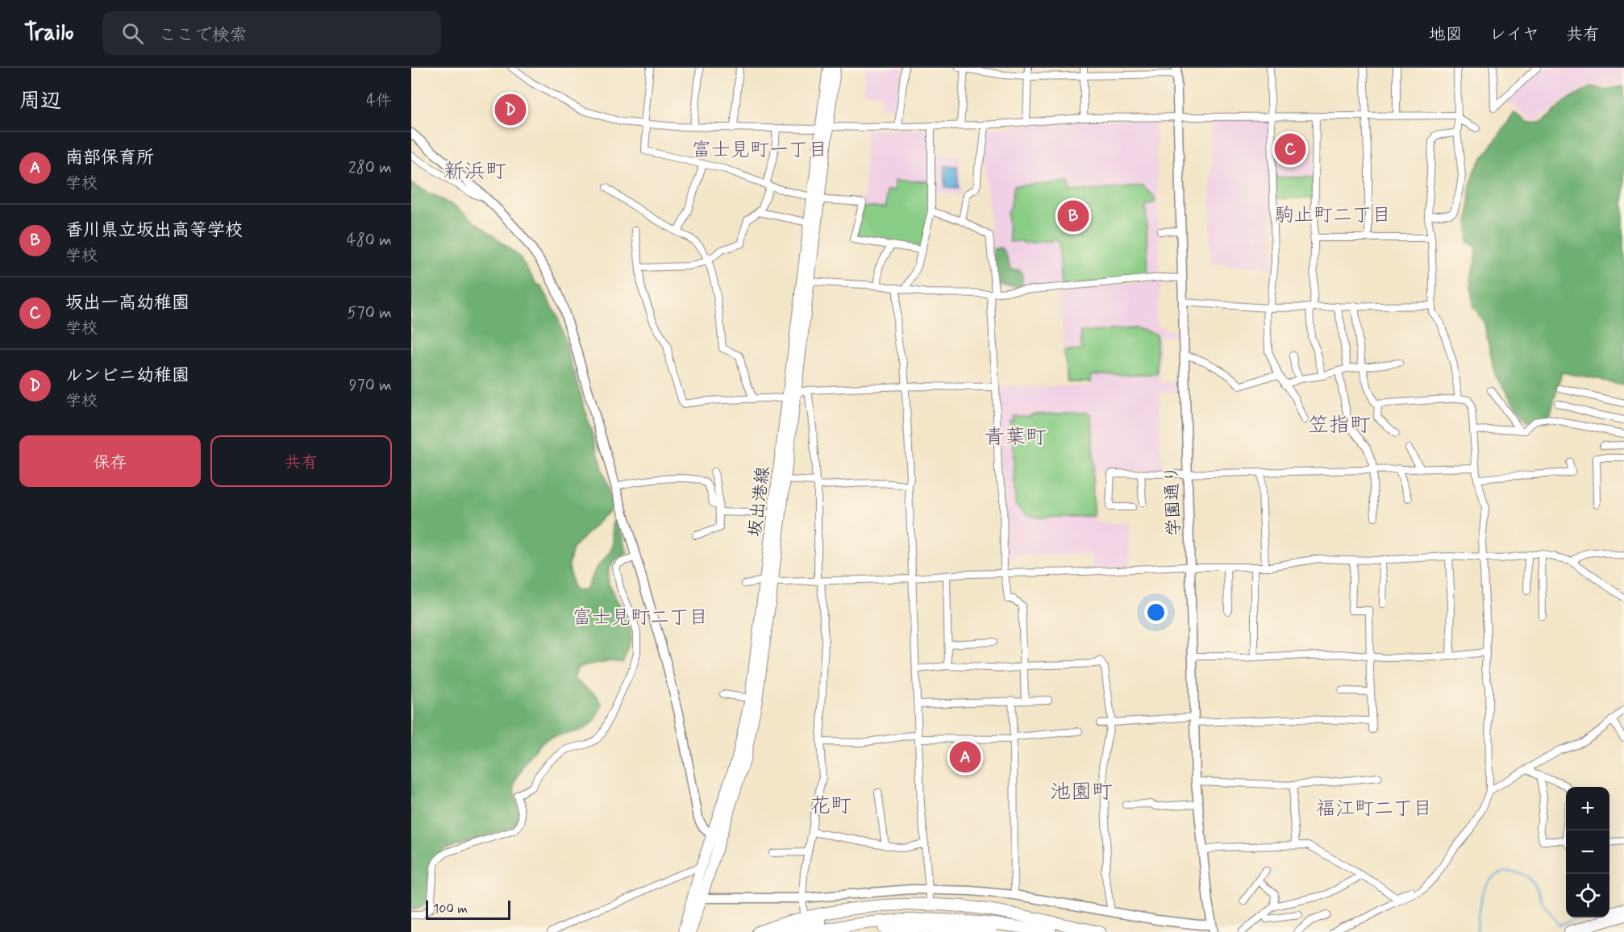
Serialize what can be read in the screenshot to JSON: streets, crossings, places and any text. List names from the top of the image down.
{
  "streets": {
    "main road": ["坂出港線"],
    "street": ["学園通り"]
  },
  "districts": [
    "富士見町一丁目",
    "新浜町",
    "駒止町二丁目",
    "笠指町",
    "青葉町",
    "富士見町二丁目",
    "池園町",
    "花町",
    "福江町二丁目"
  ],
  "scale_bar": "100 m",
  "page": {
    "header": "Trailo",
    "search": "ここで検索",
    "nav": ["地図", "レイヤ", "共有"],
    "heading": ["周辺", "4件"],
    "pins": [
      "D",
      "C",
      "B",
      "A"
    ],
    "list": [
      {
        "mark": "A",
        "name": "南部保育所",
        "note": "学校",
        "value": "280 m"
      },
      {
        "mark": "B",
        "name": "香川県立坂出高等学校",
        "note": "学校",
        "value": "480 m"
      },
      {
        "mark": "C",
        "name": "坂出一高幼稚園",
        "note": "学校",
        "value": "570 m"
      },
      {
        "mark": "D",
        "name": "ルンビニ幼稚園",
        "note": "学校",
        "value": "970 m"
      }
    ],
    "buttons": ["保存", "共有"],
    "map_buttons": ["+", "−"],
    "scale": "100 m"
  }
}
